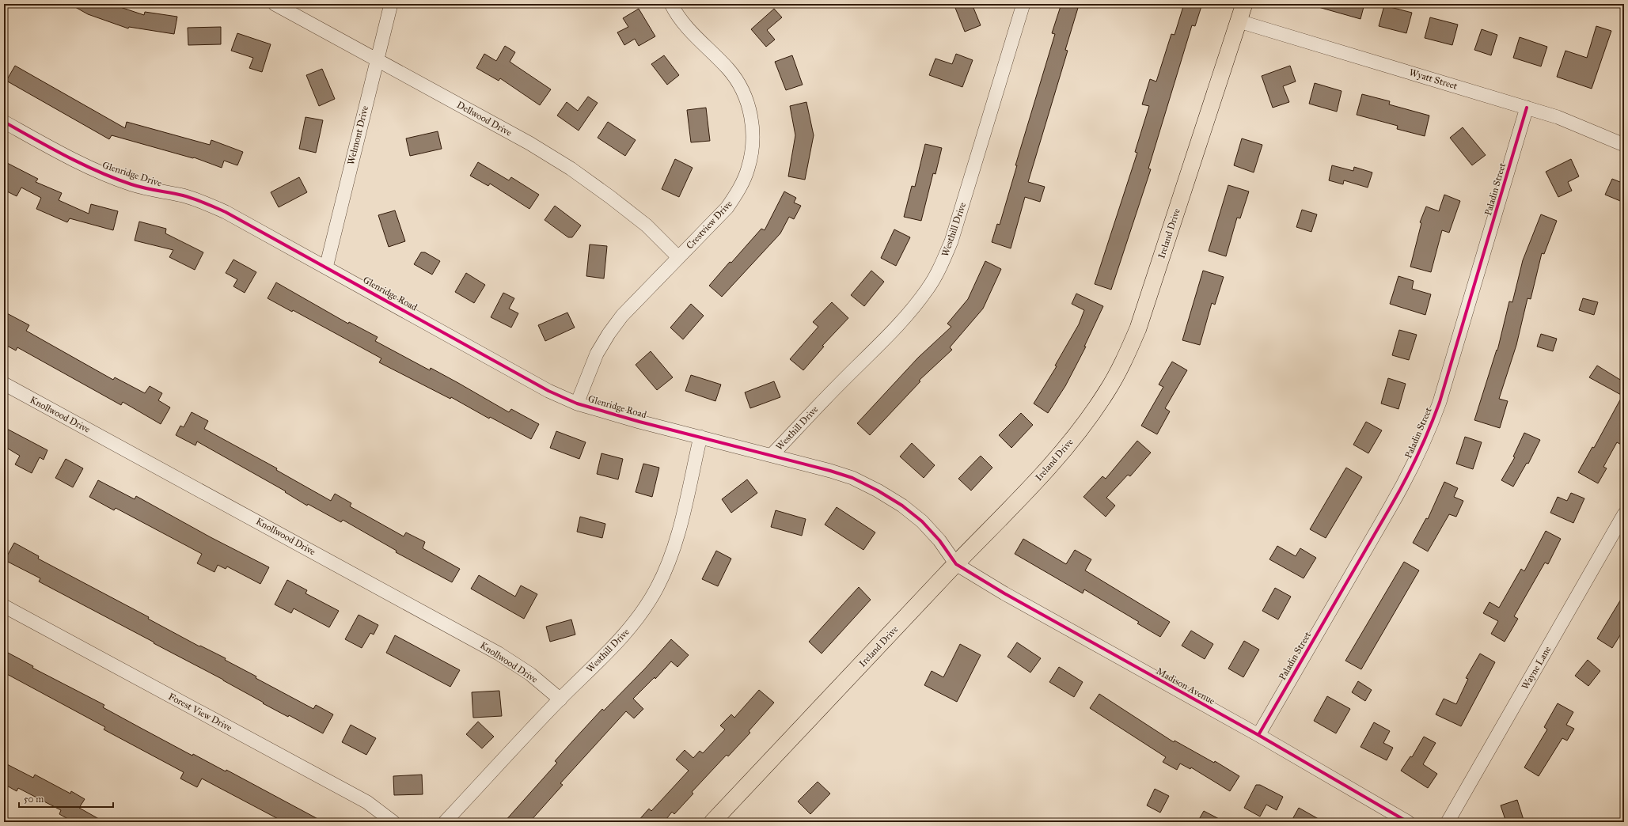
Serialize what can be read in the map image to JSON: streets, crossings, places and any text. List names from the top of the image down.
{
  "streets": {
    "main road": ["Ireland Drive"],
    "street": [
      "Wyatt Street",
      "Dellwood Drive",
      "Welmont Drive",
      "Glenridge Drive",
      "Paladin Street",
      "Crestview Drive",
      "Westhill Drive",
      "Glenridge Road",
      "Knollwood Drive",
      "Wayne Lane",
      "Madison Avenue",
      "Forest View Drive"
    ]
  },
  "crossings": [
    ["Wyatt Street", "Paladin Street"],
    ["Wyatt Street", "Ireland Drive"],
    ["Dellwood Drive", "Welmont Drive"],
    ["Dellwood Drive", "Crestview Drive"],
    ["Welmont Drive", "Glenridge Road"],
    ["Glenridge Drive", "Glenridge Road"],
    ["Paladin Street", "Madison Avenue"],
    ["Crestview Drive", "Glenridge Road"],
    ["Westhill Drive", "Glenridge Road"],
    ["Westhill Drive", "Knollwood Drive"],
    ["Ireland Drive", "Glenridge Road"],
    ["Ireland Drive", "Madison Avenue"],
    ["Glenridge Road", "Madison Avenue"]
  ],
  "scale_bar": "50 m"
}
